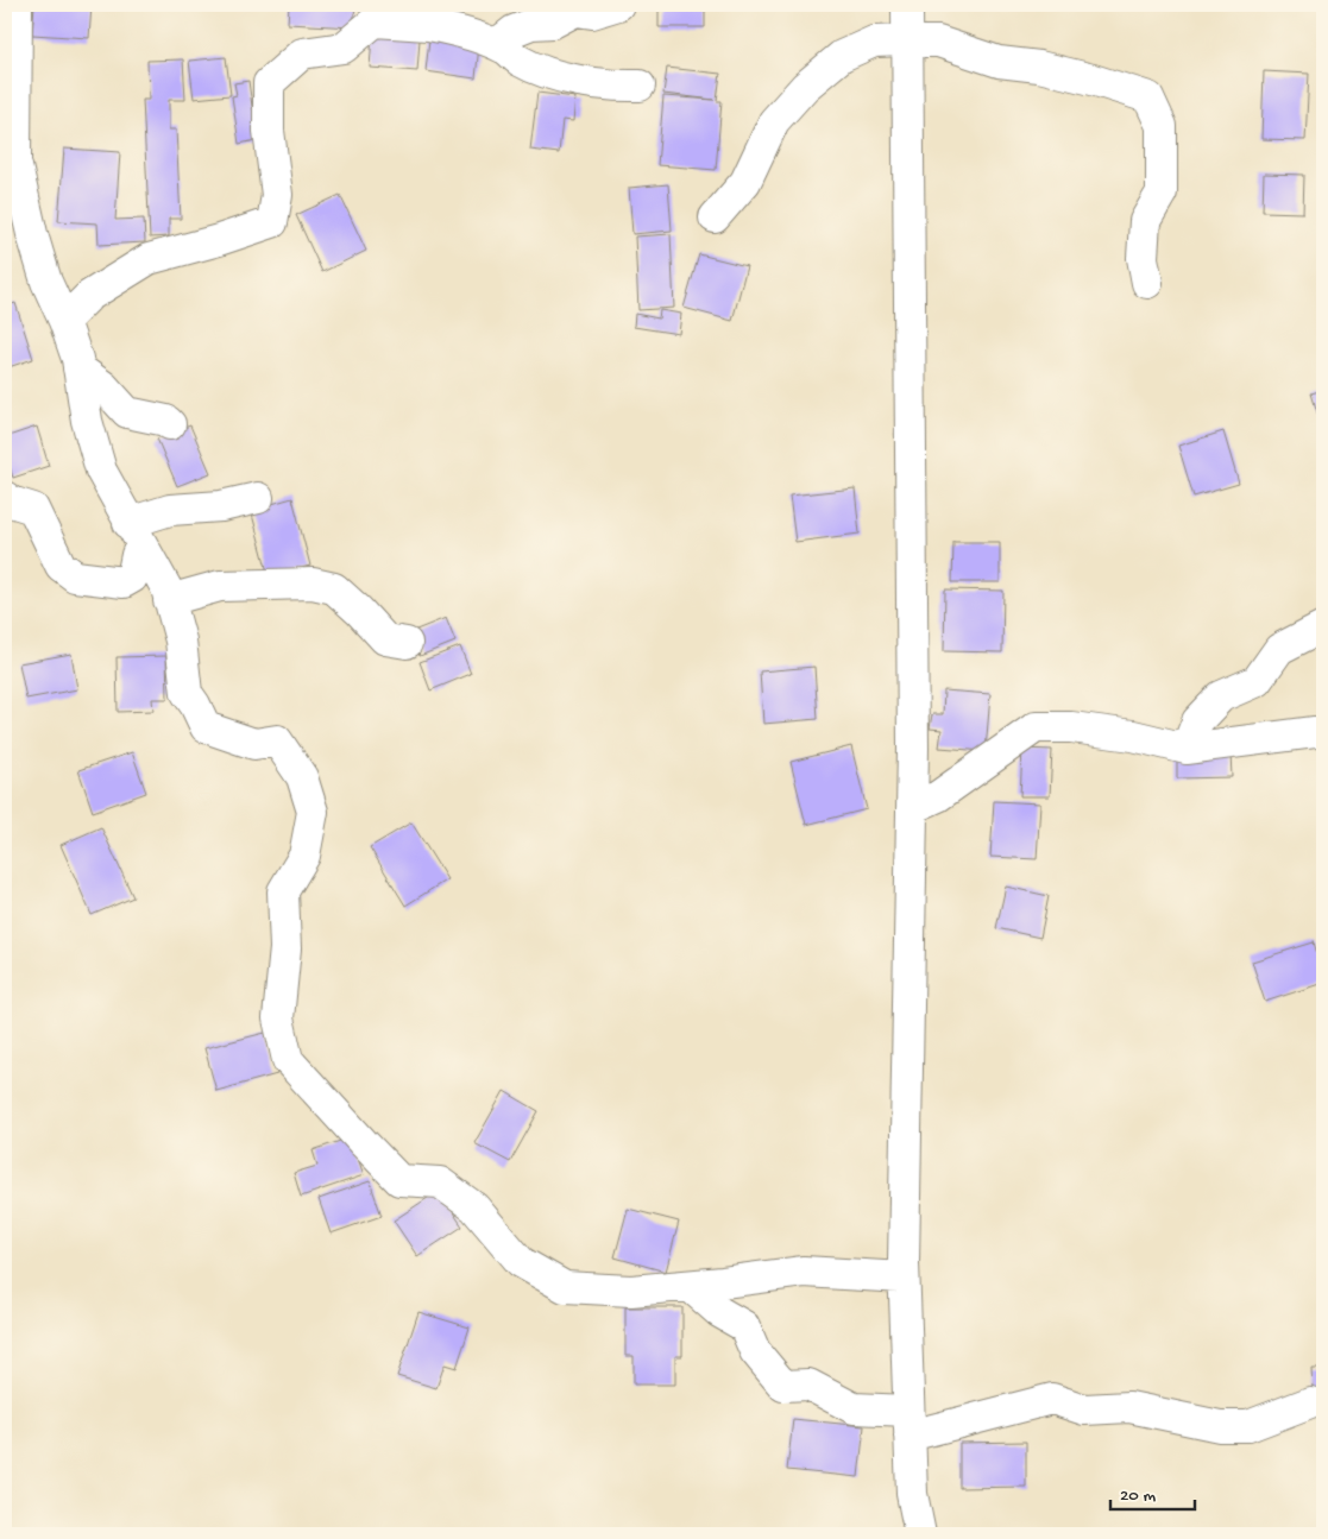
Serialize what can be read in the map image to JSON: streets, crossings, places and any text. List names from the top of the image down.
{
  "scale_bar": "20 m"
}
